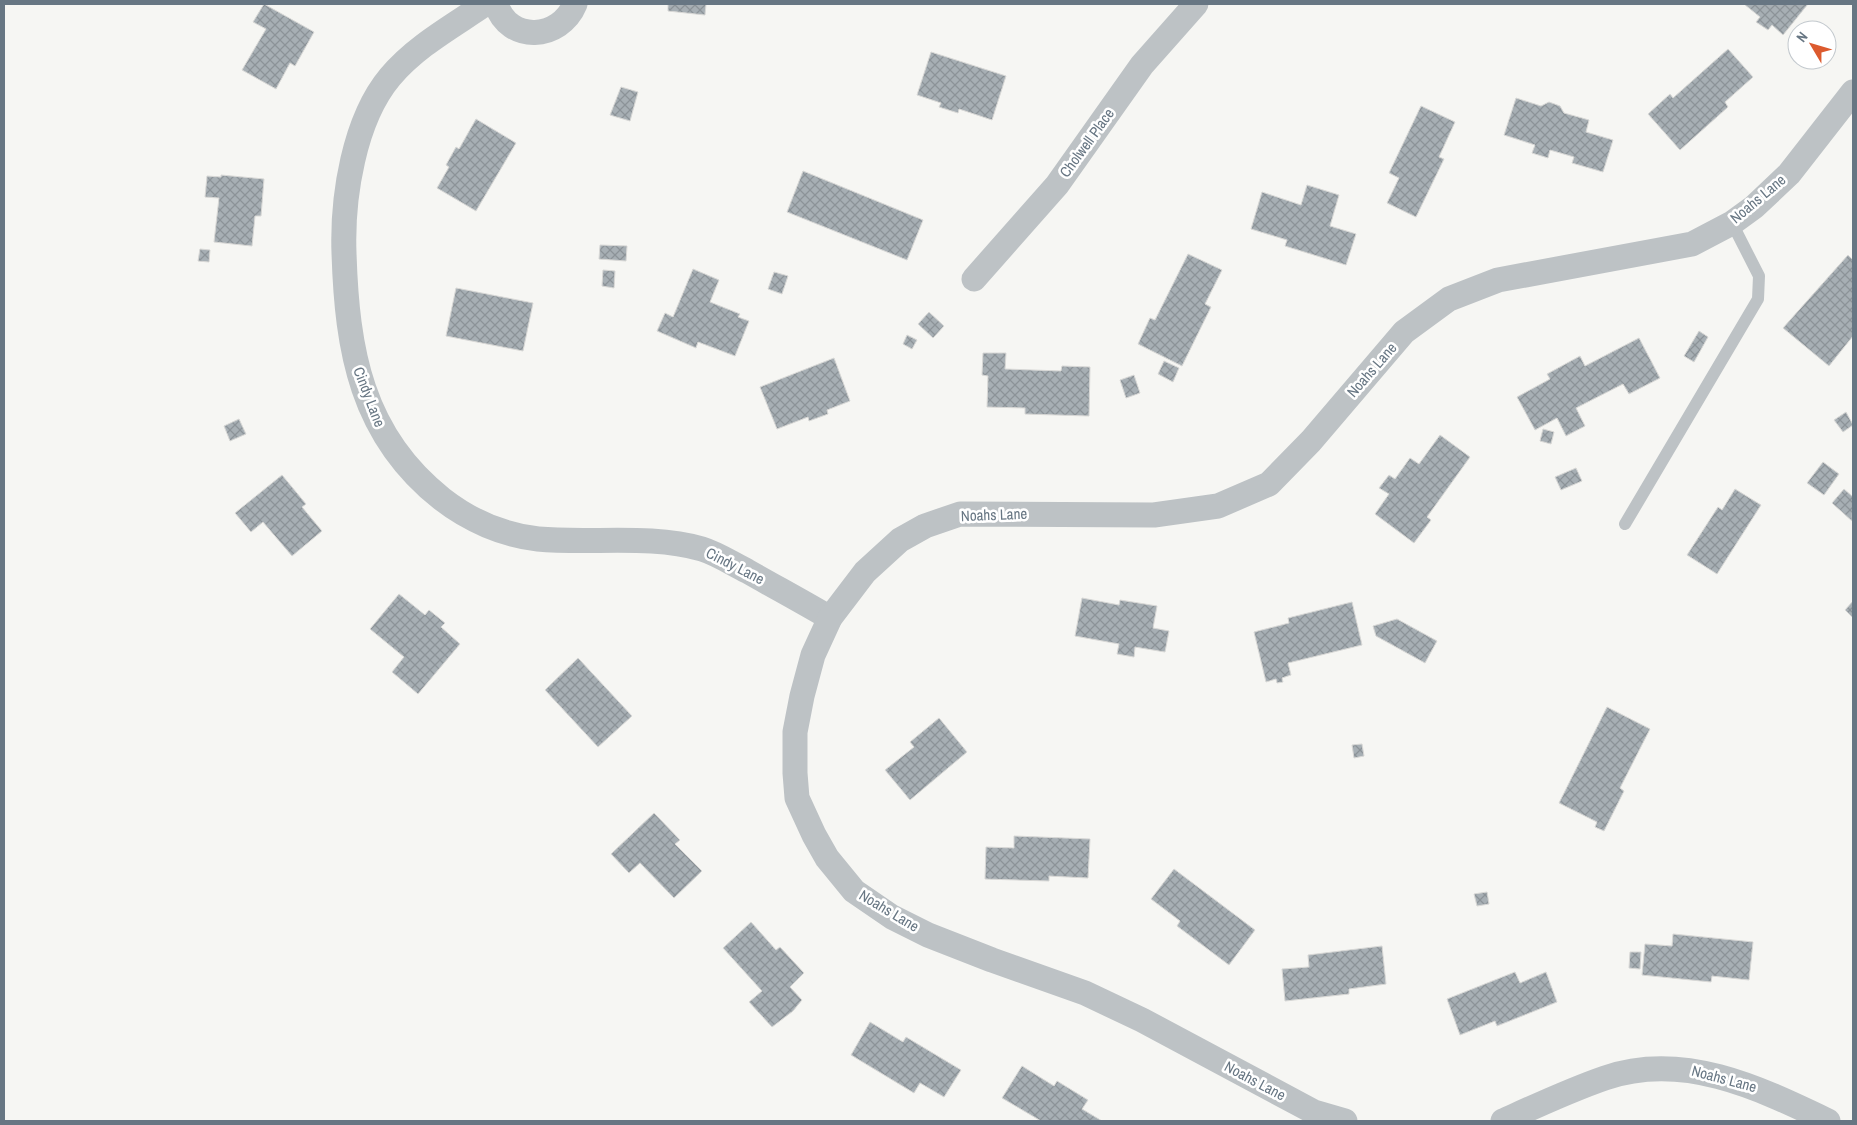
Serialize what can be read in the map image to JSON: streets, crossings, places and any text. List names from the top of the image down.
{
  "streets": {
    "street": ["Cholwell Place", "Noahs Lane", "Cindy Lane"]
  },
  "crossings": [
    ["Noahs Lane", "Cindy Lane"]
  ],
  "north": "top left"
}
